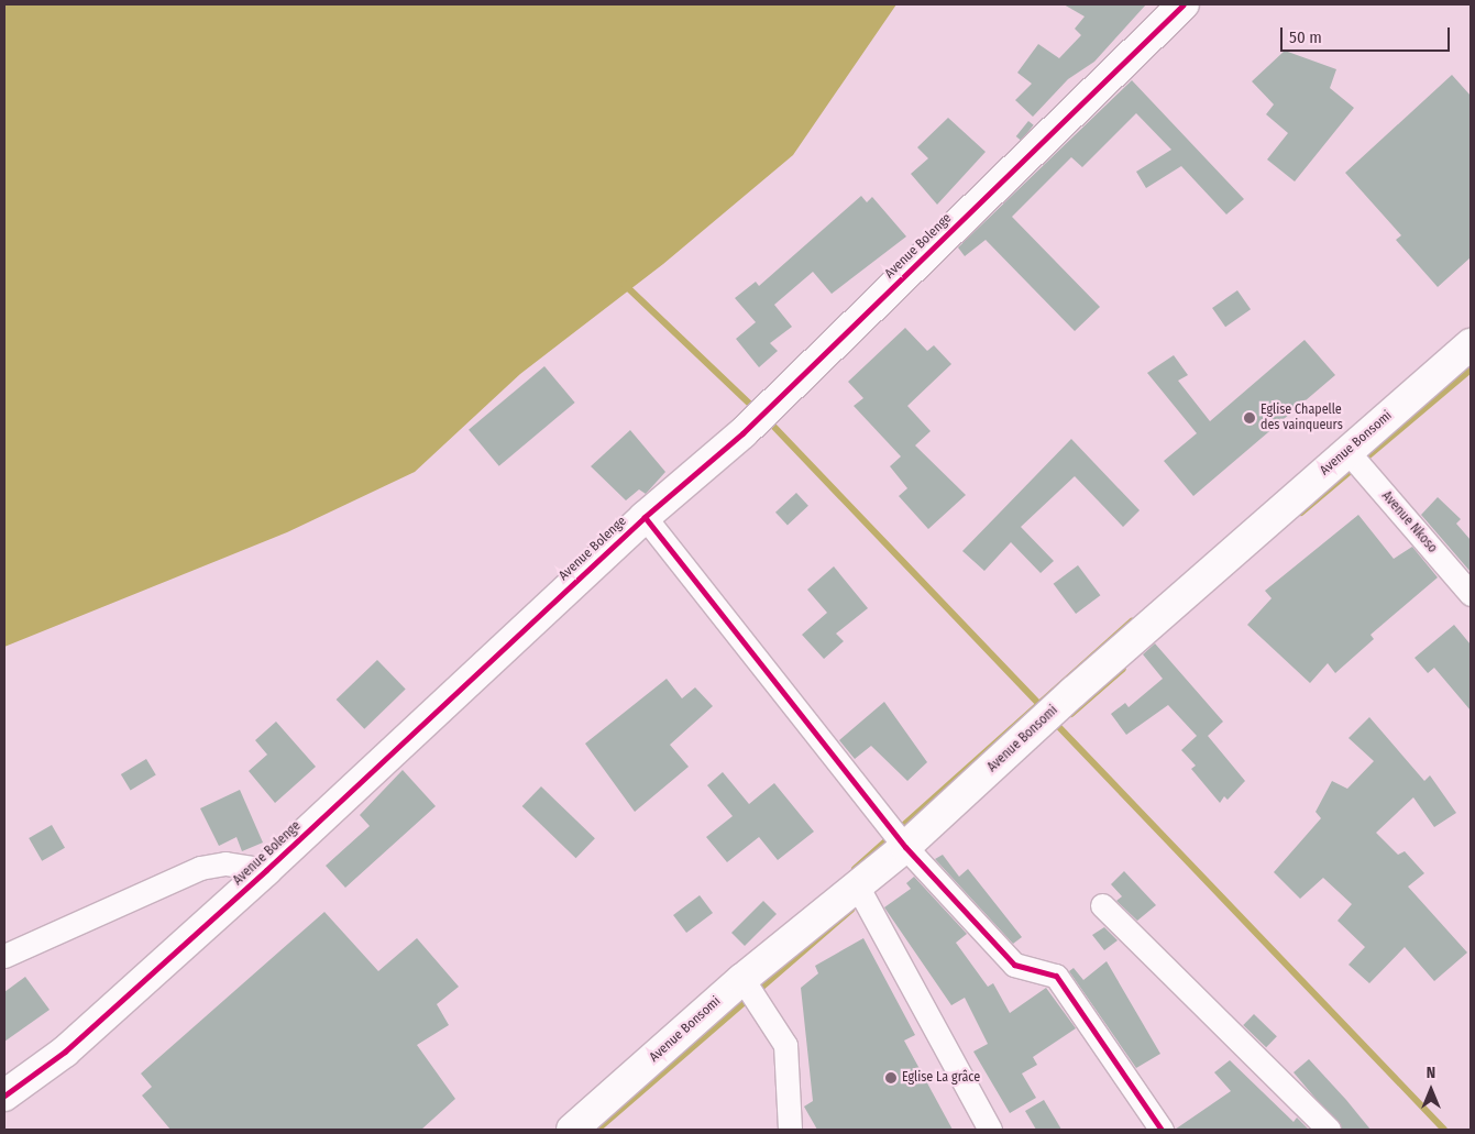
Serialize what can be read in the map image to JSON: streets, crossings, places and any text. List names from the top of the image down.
{
  "streets": {
    "street": ["Avenue Bolenge", "Avenue Bonsomi", "Avenue Nkoso"]
  },
  "crossings": [
    ["Avenue Bonsomi", "Avenue Nkoso"]
  ],
  "places": ["Eglise Chapelle des vainqueurs", "Eglise La grâce"],
  "scale_bar": "50 m",
  "north": "top"
}
